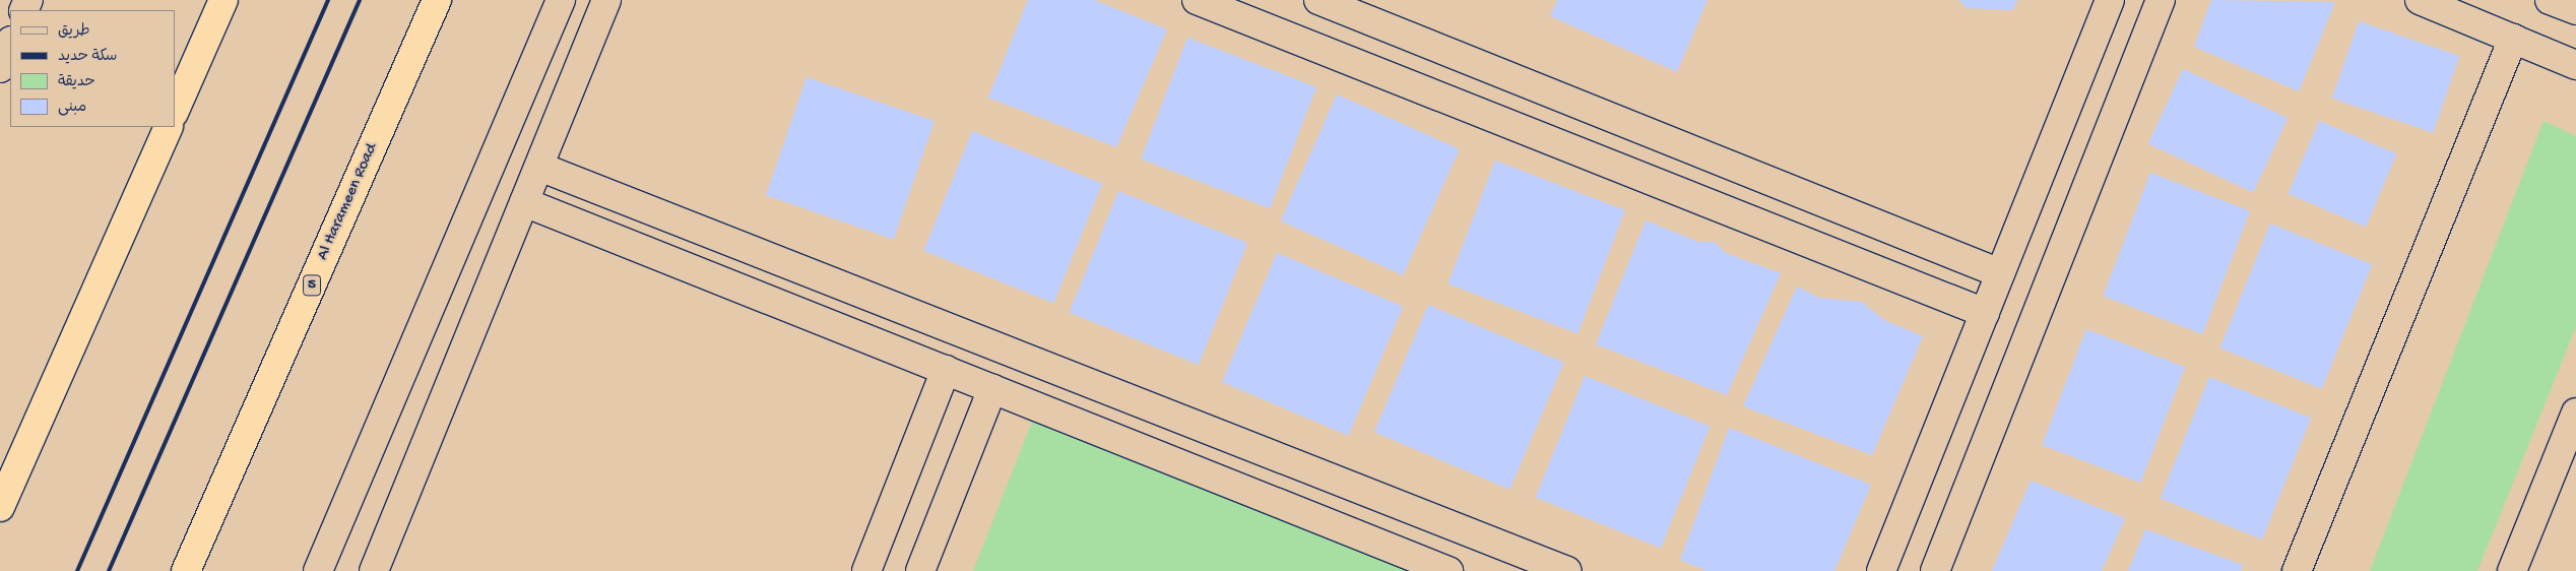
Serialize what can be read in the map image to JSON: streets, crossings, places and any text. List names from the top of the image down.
{
  "streets": {
    "highway": ["Al Harameen Road", "5"]
  },
  "legend": [
    "طريق",
    "سكة حديد",
    "حديقة",
    "مبنى"
  ]
}
